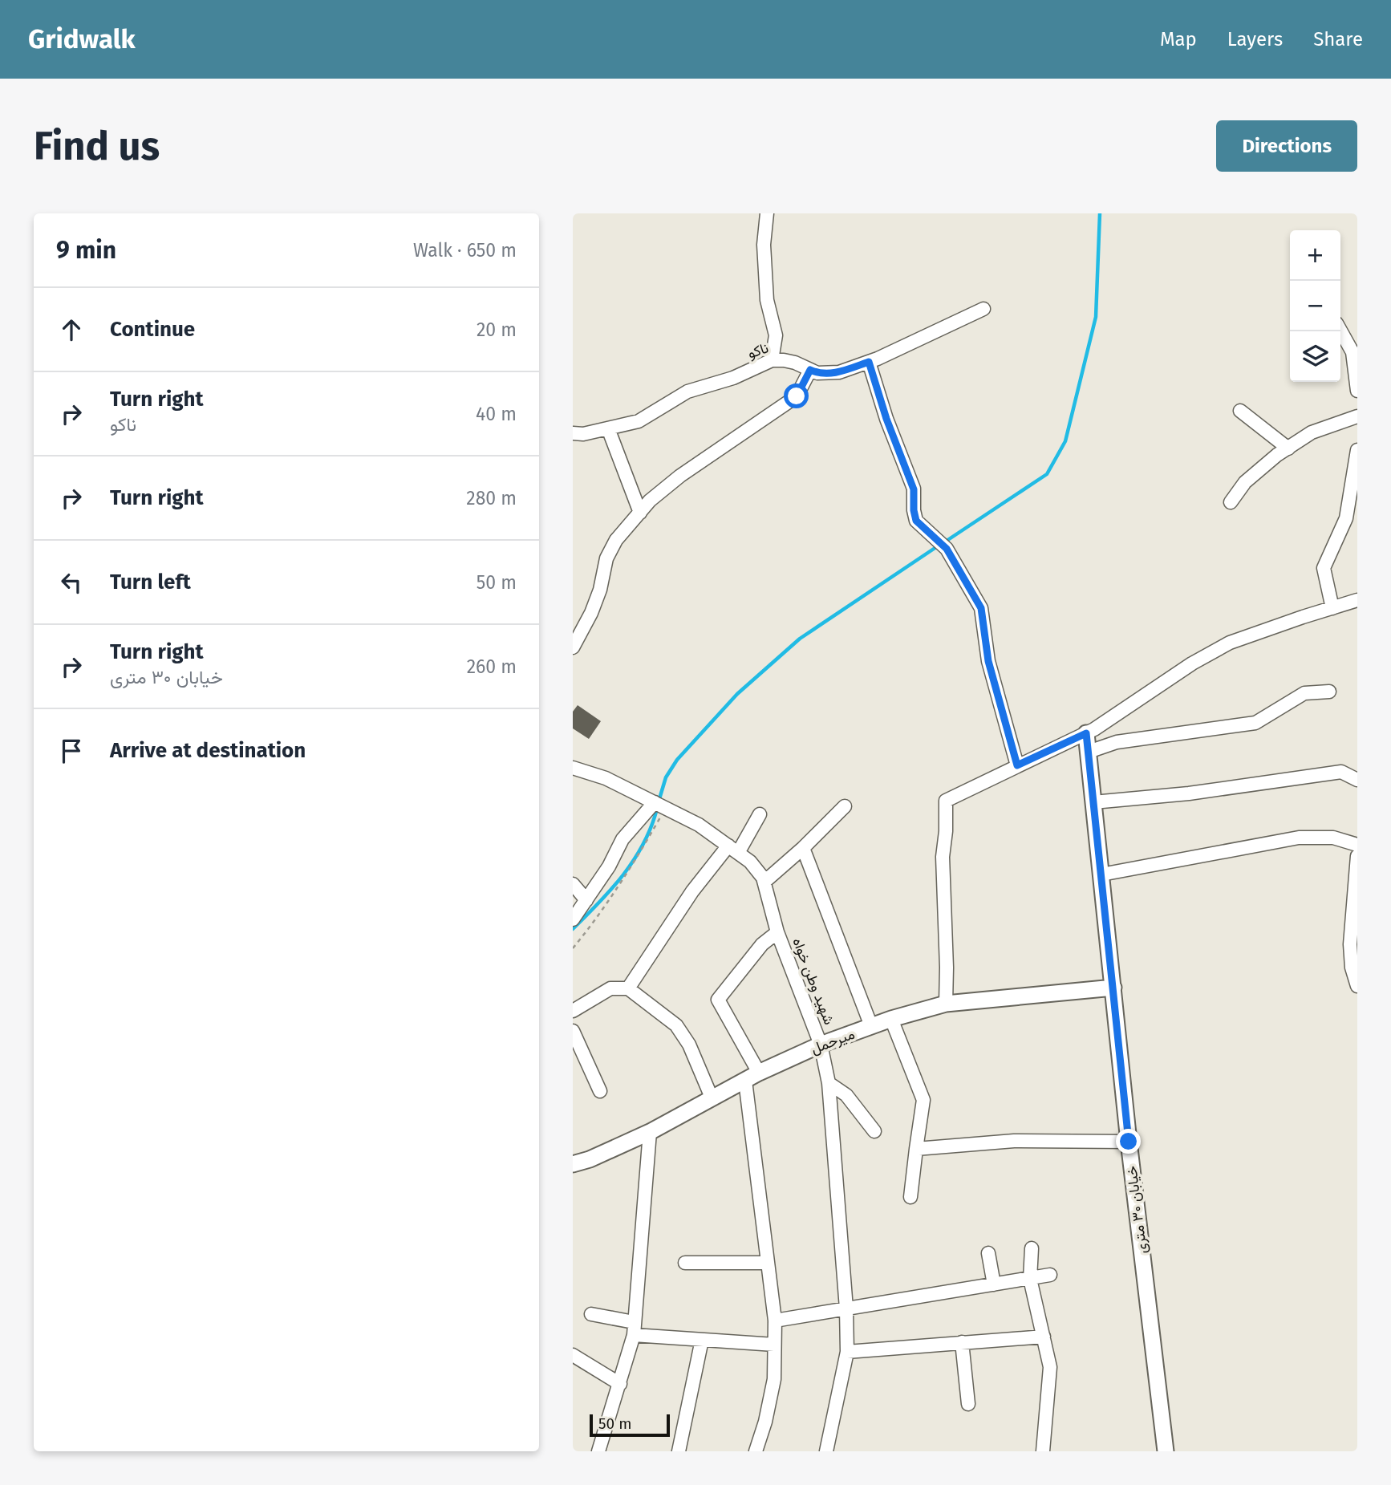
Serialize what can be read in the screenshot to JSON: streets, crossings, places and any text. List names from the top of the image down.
{
  "streets": {
    "street": [
      "ناکو",
      "شهید وطن خواه",
      "میرحمل",
      "خیابان ۳۰ متری"
    ]
  },
  "crossings": [
    ["شهید وطن خواه", "میرحمل"],
    ["میرحمل", "خیابان ۳۰ متری"]
  ],
  "scale_bar": "50 m",
  "page": {
    "header": "Gridwalk",
    "nav": ["Map", "Layers", "Share"],
    "buttons": "Directions",
    "title": "Find us",
    "heading": ["9 min", "Walk · 650 m"],
    "map_buttons": ["+", "−"],
    "list": [
      ["Continue", "20 m"],
      ["Turn right", "ناکو", "40 m"],
      ["Turn right", "280 m"],
      ["Turn left", "50 m"],
      ["Turn right", "خیابان ۳۰ متری", "260 m"],
      "Arrive at destination"
    ],
    "scale": "50 m"
  }
}
